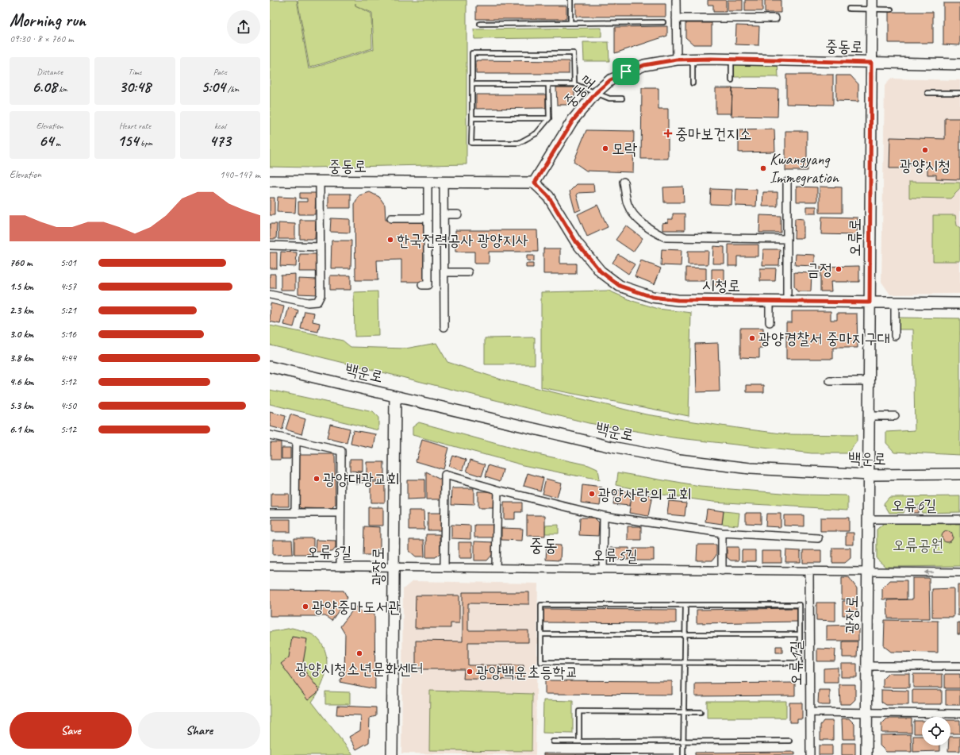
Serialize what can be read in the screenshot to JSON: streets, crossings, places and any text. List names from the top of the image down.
{
  "streets": {
    "street": [
      "중동로",
      "오류로",
      "시청로",
      "백운로",
      "오류6길",
      "오류5길",
      "광장로",
      "오류1길"
    ]
  },
  "crossings": [
    ["중동로", "오류로"],
    ["중동로", "시청로"],
    ["오류로", "시청로"],
    ["오류로", "백운로"],
    ["오류로", "광장로"],
    ["백운로", "광장로"],
    ["오류6길", "광장로"],
    ["오류5길", "광장로"],
    ["오류5길", "오류1길"]
  ],
  "districts": ["중동"],
  "parks": ["오류공원"],
  "places": {
    "health": ["중마보건지소"],
    "other": [
      "모락",
      "광양시청",
      "Kwangyang Immegration",
      "한국전력공사 광양지사",
      "금정",
      "광양경찰서 중마지구대",
      "광양대광교회",
      "광양사랑의 교회",
      "광양중마도서관",
      "광양시청소년문화센터",
      "광양백운초등학교"
    ]
  },
  "page": {
    "heading": ["Morning run", "09:30 · 8 × 760 m"],
    "stats": [
      ["Distance", "6.08 km"],
      ["Time", "30:48"],
      ["Pace", "5:04 /km"],
      ["Elevation", "64 m"],
      ["Heart rate", "154 bpm"],
      ["kcal", "473"]
    ],
    "chart": ["Elevation", "140–147 m"],
    "list": [
      {
        "name": "760 m",
        "note": "5:01"
      },
      {
        "name": "1.5 km",
        "note": "4:57"
      },
      {
        "name": "2.3 km",
        "note": "5:21"
      },
      {
        "name": "3.0 km",
        "note": "5:16"
      },
      {
        "name": "3.8 km",
        "note": "4:44"
      },
      {
        "name": "4.6 km",
        "note": "5:12"
      },
      {
        "name": "5.3 km",
        "note": "4:50"
      },
      {
        "name": "6.1 km",
        "note": "5:12"
      }
    ],
    "buttons": ["Save", "Share"]
  }
}
